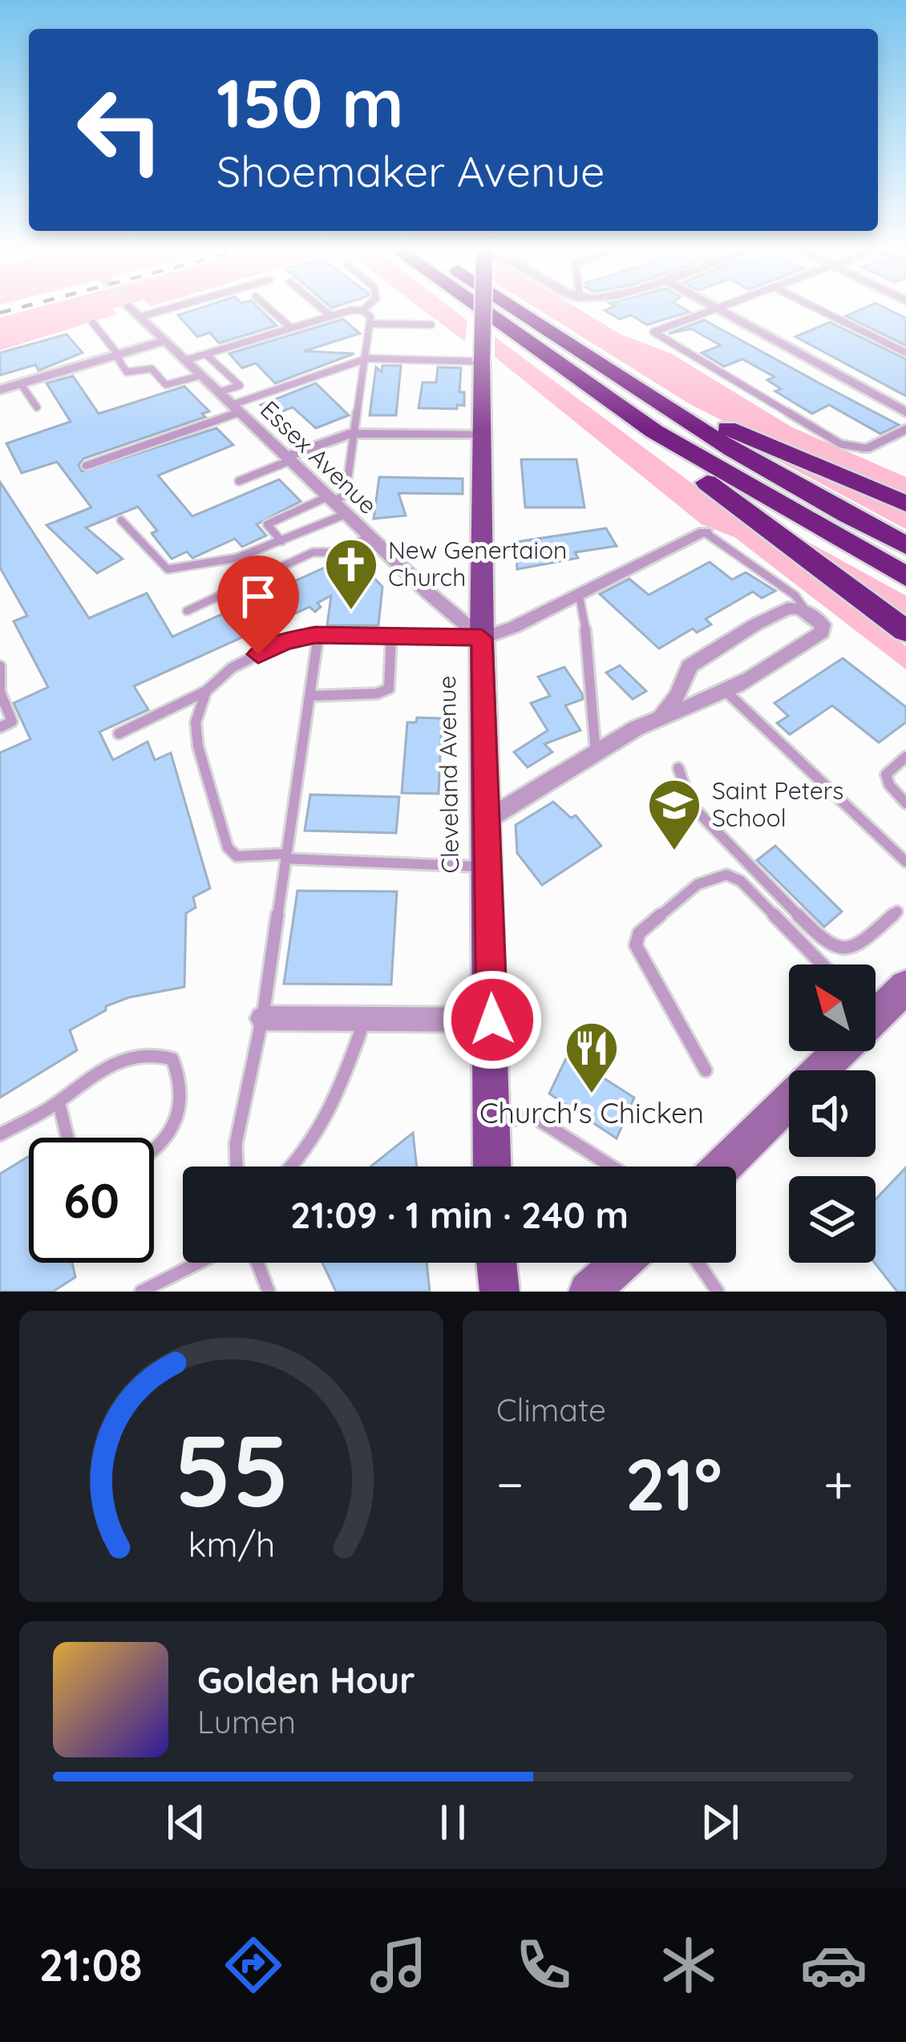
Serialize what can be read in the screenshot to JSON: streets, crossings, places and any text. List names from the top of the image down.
{
  "streets": {
    "main road": ["Cleveland Avenue"],
    "street": ["Essex Avenue"]
  },
  "crossings": [
    ["Essex Avenue", "Cleveland Avenue"]
  ],
  "places": {
    "church": ["New Genertaion Church"],
    "school or university": ["Saint Peters School"],
    "restaurant": ["Church's Chicken"]
  },
  "north": "top left",
  "page": {
    "turn": ["150 m", "Shoemaker Avenue"],
    "limit": "60",
    "trip": "21:09 · 1 min · 240 m",
    "tile": "Climate",
    "heat": ["−", "21°", "+"],
    "song": ["Golden Hour", "Lumen"],
    "tabs": "21:08",
    "gauge": ["55", "km/h"]
  }
}
